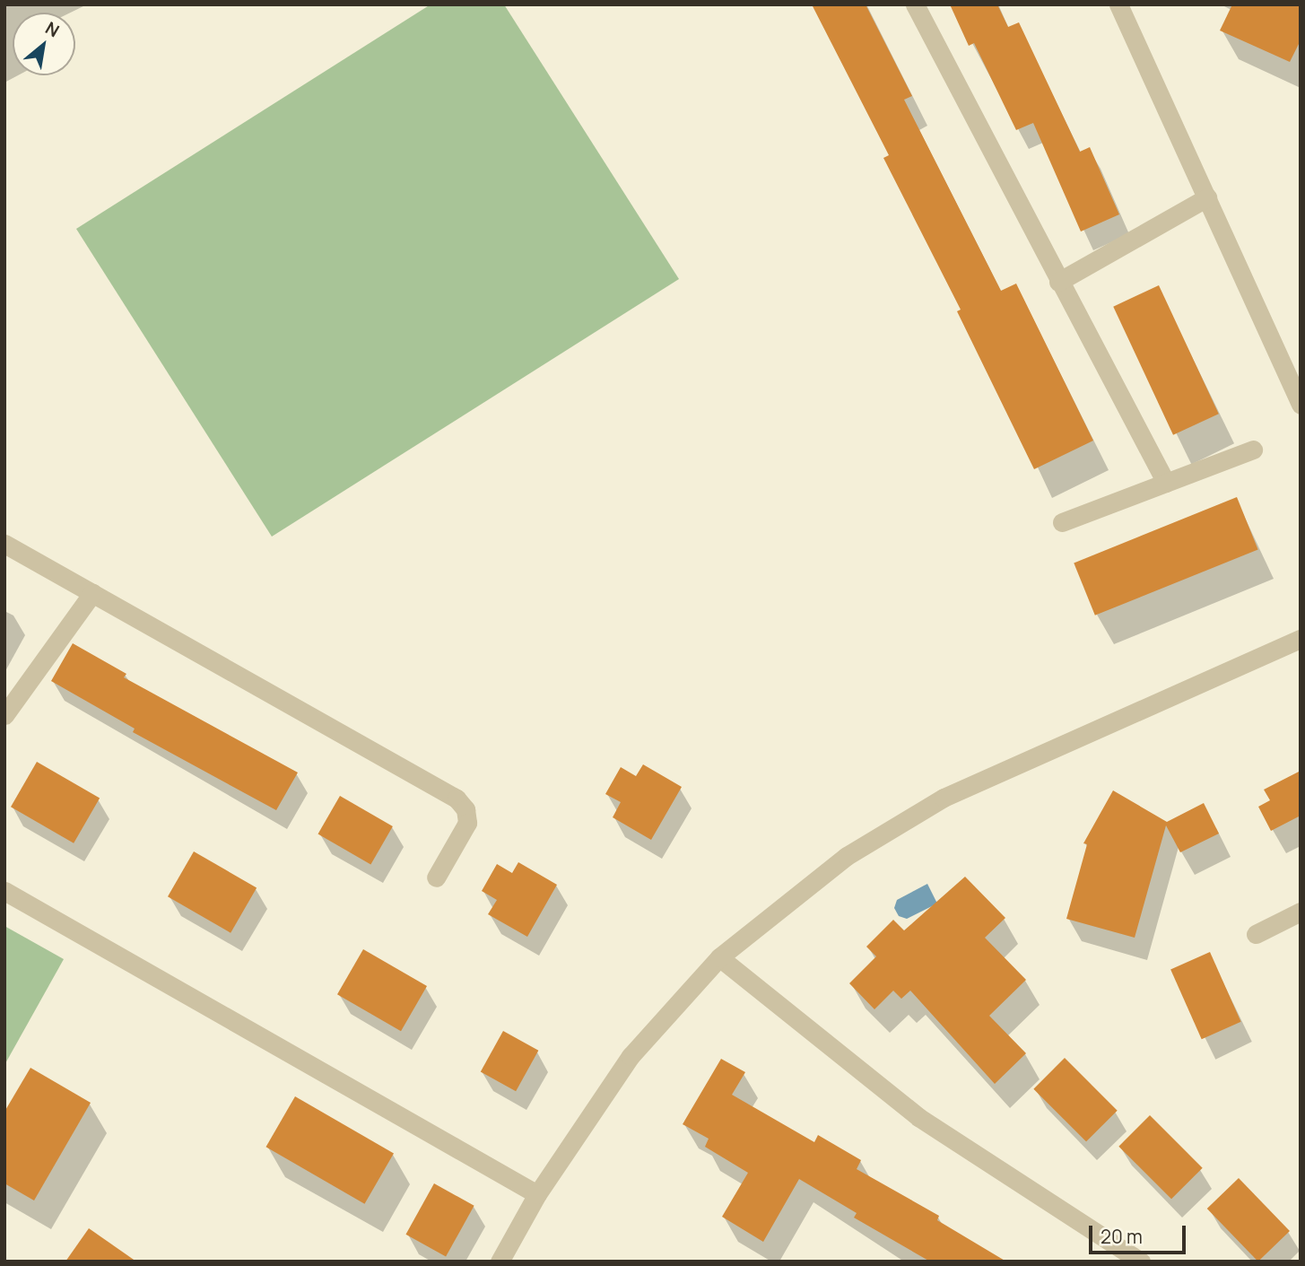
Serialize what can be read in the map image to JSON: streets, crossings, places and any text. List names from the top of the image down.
{
  "scale_bar": "20 m",
  "north": "top right"
}
